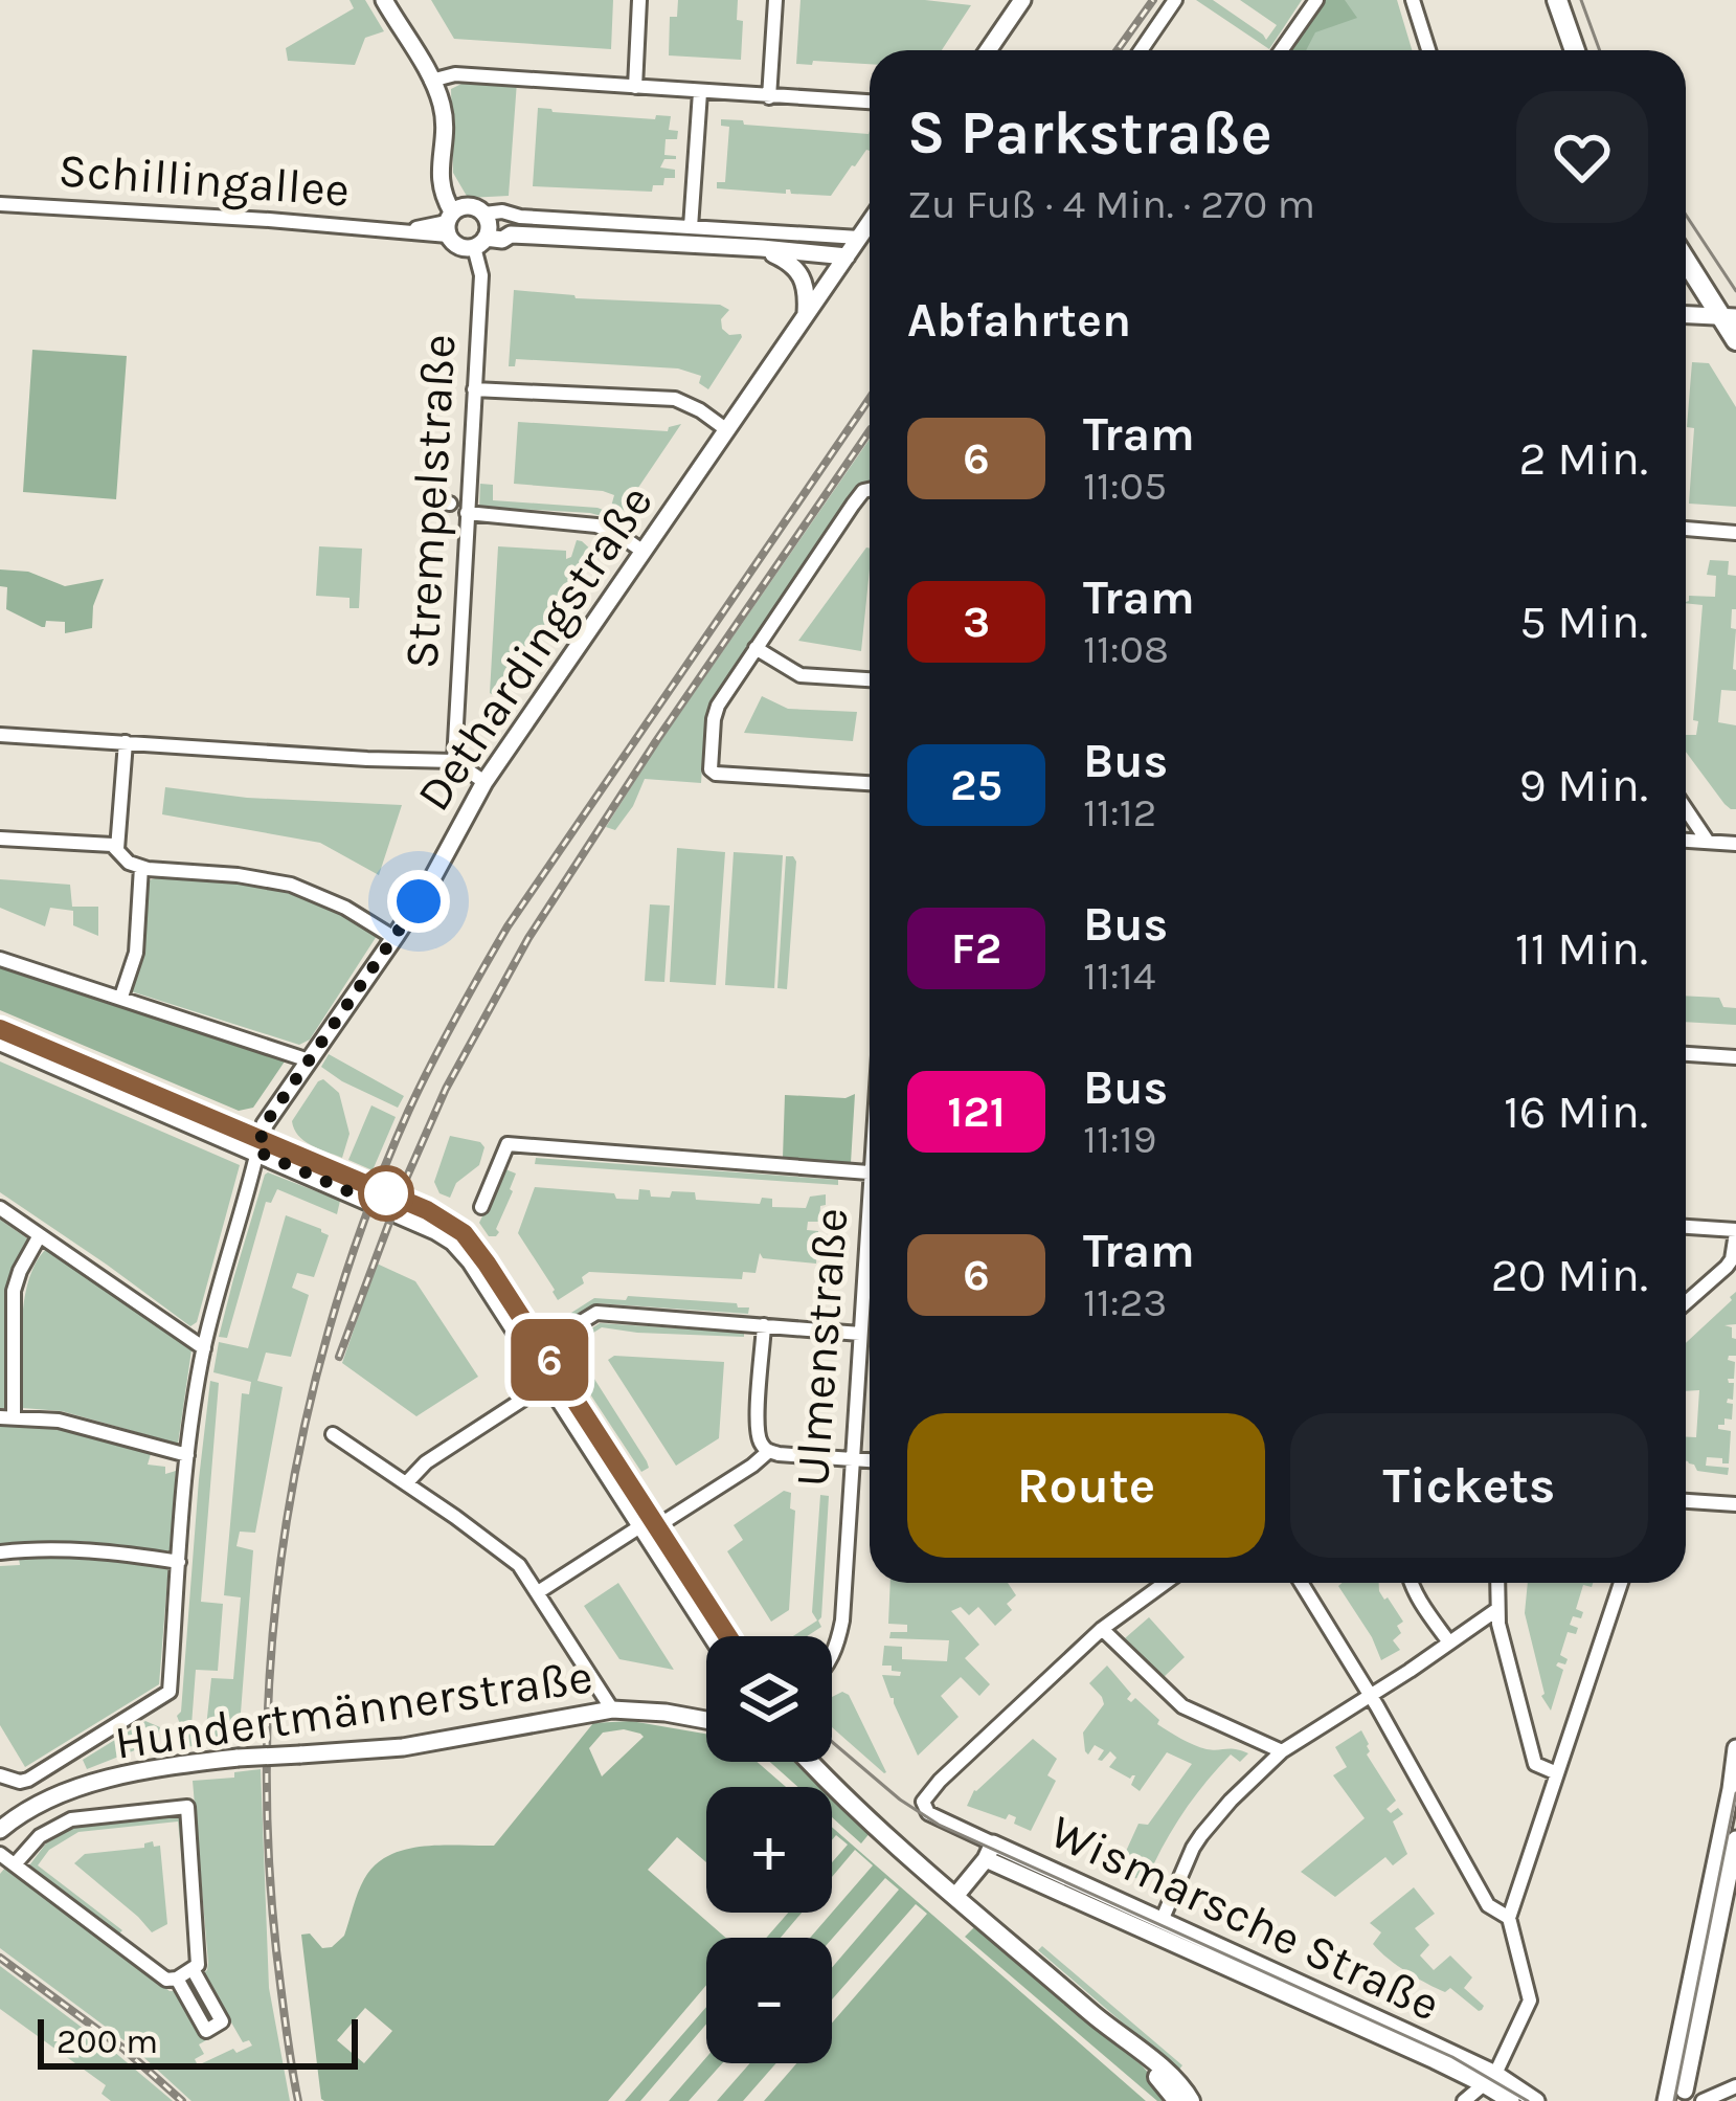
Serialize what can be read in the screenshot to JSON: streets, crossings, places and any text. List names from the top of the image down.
{
  "streets": {
    "street": [
      "Schillingallee",
      "Strempelstraße",
      "Dethardingstraße",
      "Ulmenstraße",
      "Hundertmännerstraße",
      "Wismarsche Straße"
    ]
  },
  "crossings": [
    ["Schillingallee", "Strempelstraße"],
    ["Schillingallee", "Dethardingstraße"]
  ],
  "lines": ["tram line 6"],
  "scale_bar": "200 m",
  "page": {
    "on_map": "6",
    "heading": [
      ["S Parkstraße", "Zu Fuß · 4 Min. · 270 m"],
      "Abfahrten"
    ],
    "list": [
      {
        "mark": "6",
        "name": "Tram",
        "note": "11:05",
        "value": "2 Min."
      },
      {
        "mark": "3",
        "name": "Tram",
        "note": "11:08",
        "value": "5 Min."
      },
      {
        "mark": "25",
        "name": "Bus",
        "note": "11:12",
        "value": "9 Min."
      },
      {
        "mark": "F2",
        "name": "Bus",
        "note": "11:14",
        "value": "11 Min."
      },
      {
        "mark": "121",
        "name": "Bus",
        "note": "11:19",
        "value": "16 Min."
      },
      {
        "mark": "6",
        "name": "Tram",
        "note": "11:23",
        "value": "20 Min."
      }
    ],
    "buttons": ["Route", "Tickets"],
    "map_buttons": ["+", "−"],
    "scale": "200 m"
  }
}
